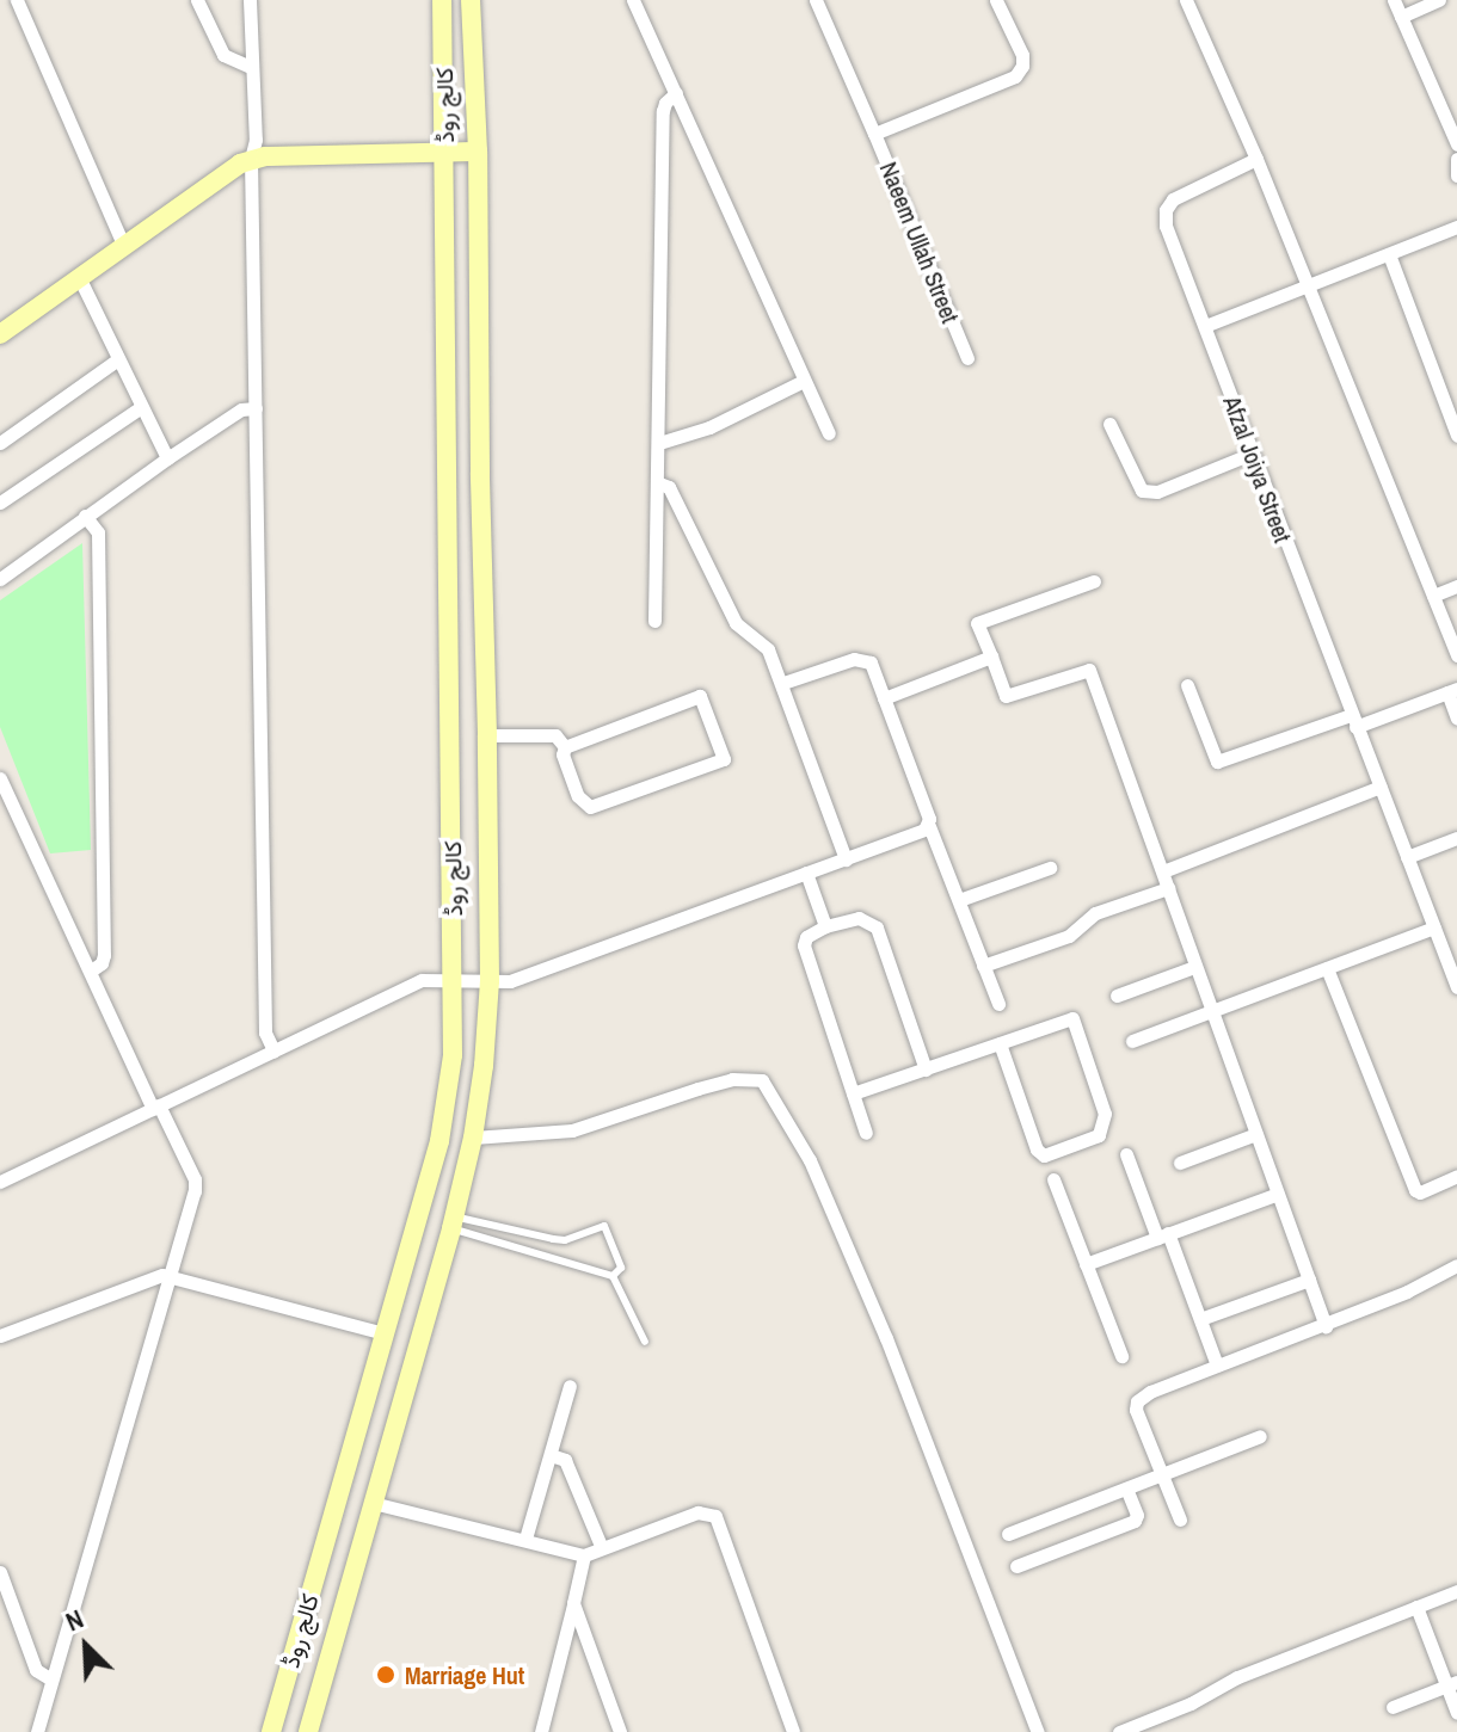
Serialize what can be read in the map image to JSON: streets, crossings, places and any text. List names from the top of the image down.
{
  "streets": {
    "main road": ["کالج روڈ"],
    "street": ["Naeem Ullah Street", "Afzal Joiya Street"]
  },
  "places": ["Marriage Hut"],
  "north": "top left"
}
